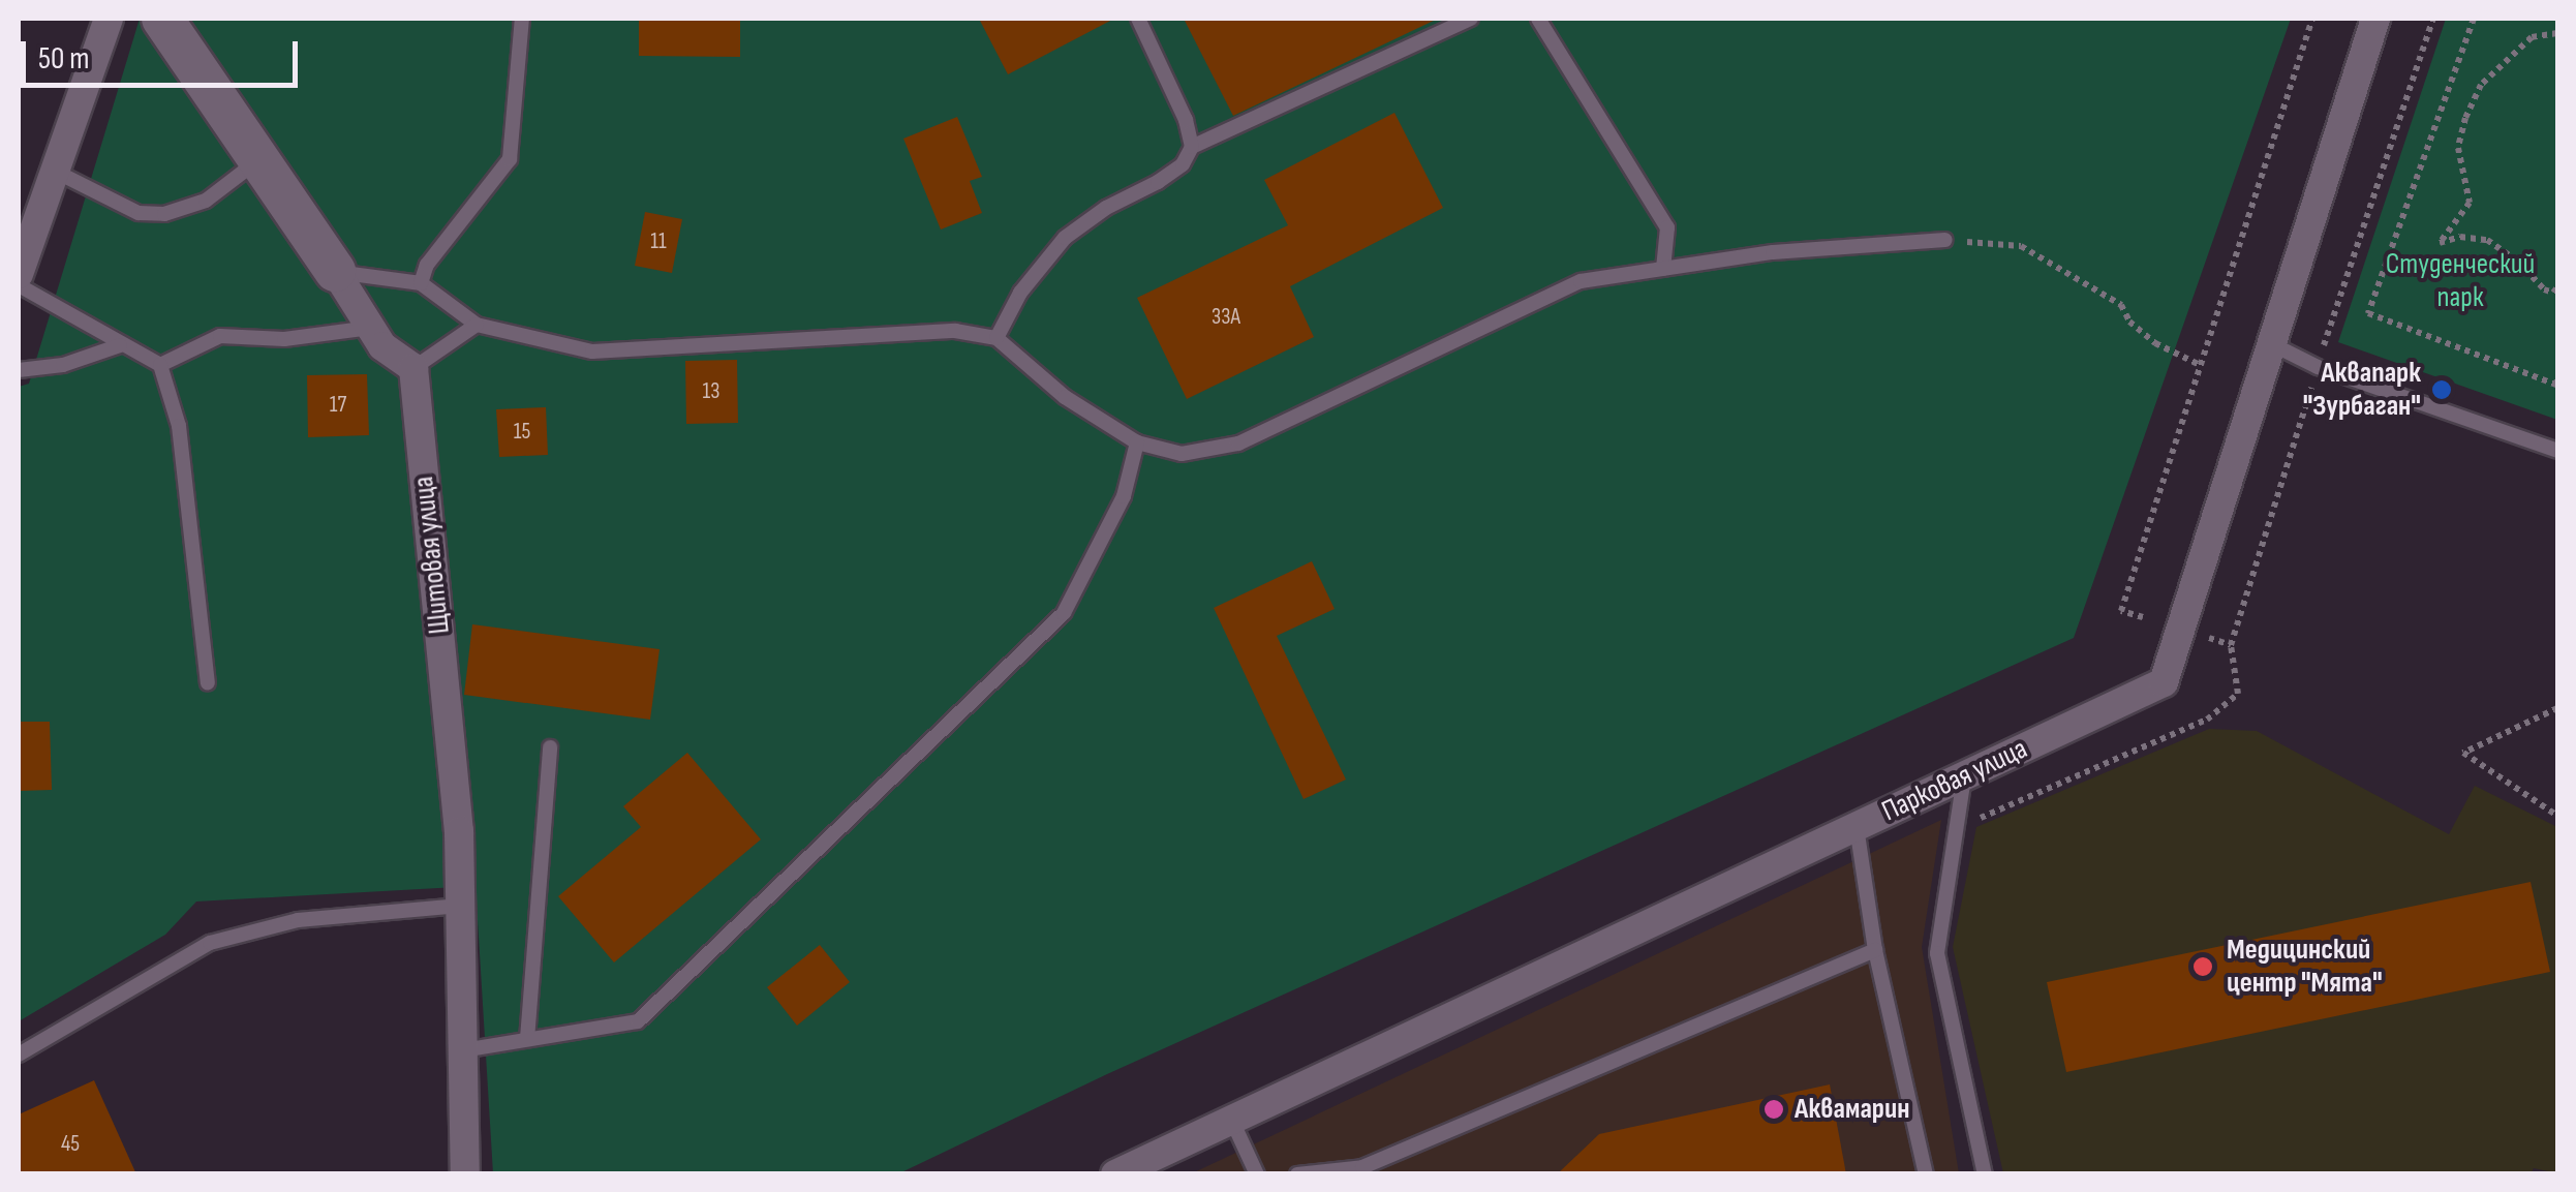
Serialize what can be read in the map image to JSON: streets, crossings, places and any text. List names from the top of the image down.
{
  "streets": {
    "street": ["Щитовая улица", "Парковая улица"]
  },
  "parks": ["Студенческий парк"],
  "places": ["Аквапарк \"Зурбаган\"", "Медицинский центр \"Мята\"", "Аквамарин"],
  "house_numbers": [
    "11",
    "33А",
    "13",
    "17",
    "15",
    "45"
  ],
  "scale_bar": "50 m"
}
